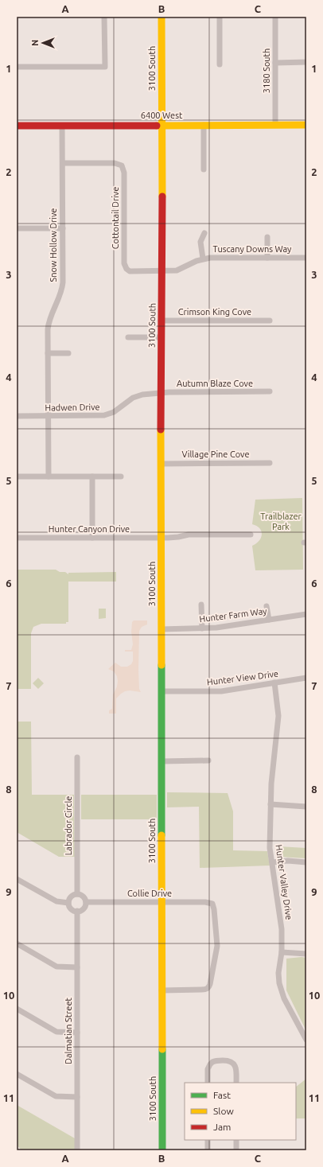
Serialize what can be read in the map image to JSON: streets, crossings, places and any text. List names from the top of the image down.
{
  "streets": {
    "main road": ["3100 South", "6400 West"],
    "street": [
      "3180 South",
      "Cottontail Drive",
      "Snow Hollow Drive",
      "Tuscany Downs Way",
      "Crimson King Cove",
      "Autumn Blaze Cove",
      "Hadwen Drive",
      "Village Pine Cove",
      "Hunter Canyon Drive",
      "Hunter Farm Way",
      "Hunter View Drive",
      "Labrador Circle",
      "Hunter Valley Drive",
      "Collie Drive",
      "Dalmatian Street"
    ]
  },
  "crossings": [
    ["3100 South", "6400 West"],
    ["3100 South", "Tuscany Downs Way"],
    ["3100 South", "Crimson King Cove"],
    ["3100 South", "Autumn Blaze Cove"],
    ["3100 South", "Hadwen Drive"],
    ["3100 South", "Village Pine Cove"],
    ["3100 South", "Hunter Canyon Drive"],
    ["3100 South", "Hunter Farm Way"],
    ["3100 South", "Hunter View Drive"],
    ["3100 South", "Collie Drive"],
    ["3180 South", "6400 West"],
    ["6400 West", "Snow Hollow Drive"],
    ["Cottontail Drive", "Snow Hollow Drive"],
    ["Cottontail Drive", "Tuscany Downs Way"],
    ["Snow Hollow Drive", "Hadwen Drive"],
    ["Autumn Blaze Cove", "Hadwen Drive"],
    ["Hunter View Drive", "Hunter Valley Drive"],
    ["Labrador Circle", "Collie Drive"],
    ["Labrador Circle", "Dalmatian Street"],
    ["Collie Drive", "Dalmatian Street"]
  ],
  "parks": ["Trailblazer Park"],
  "legend": ["Fast", "Slow", "Jam"],
  "north": "left",
  "grid": {
    "columns": ["A", "B", "C"],
    "rows": [
      "1",
      "2",
      "3",
      "4",
      "5",
      "6",
      "7",
      "8",
      "9",
      "10",
      "11"
    ]
  }
}
